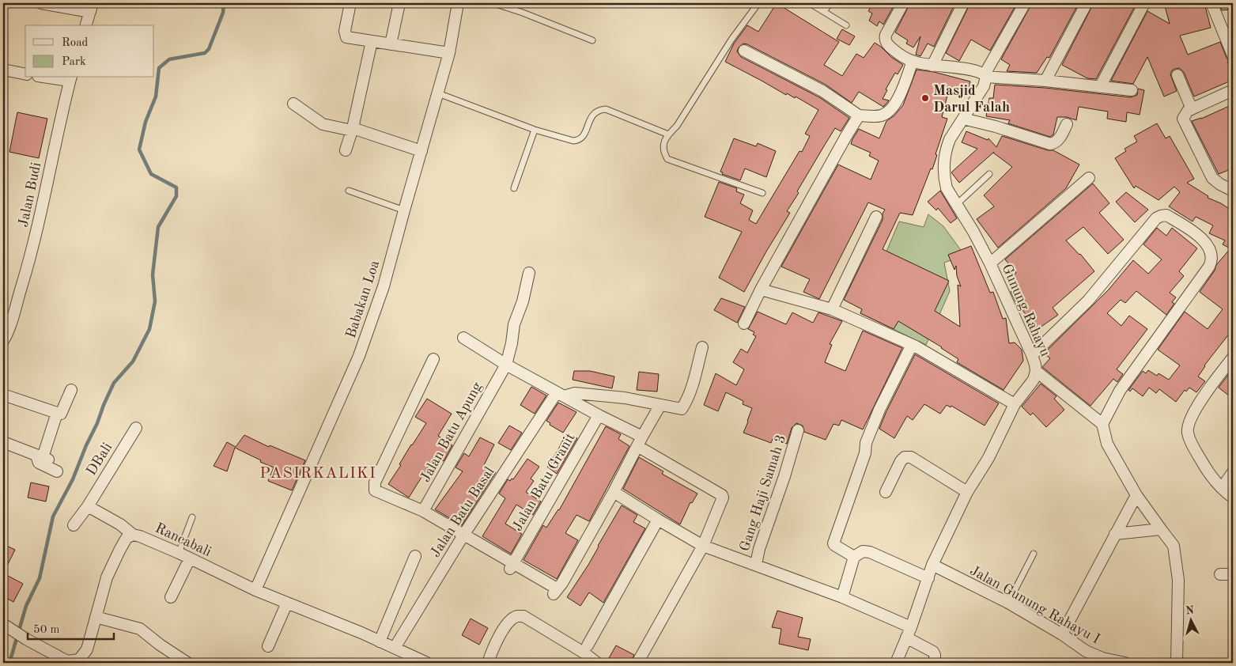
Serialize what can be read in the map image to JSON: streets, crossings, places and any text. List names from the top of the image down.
{
  "streets": {
    "street": [
      "Jalan Budi",
      "Babakan Loa",
      "Gunung Rahayu",
      "Jalan Batu Apung",
      "DBali",
      "Jalan Batu Granit",
      "Gang Haji Samah 3",
      "Jalan Batu Basal",
      "Rancabali",
      "Jalan Gunung Rahayu I"
    ]
  },
  "crossings": [
    ["Babakan Loa", "Rancabali"],
    ["Gunung Rahayu", "Jalan Gunung Rahayu I"],
    ["Jalan Batu Basal", "Rancabali"]
  ],
  "districts": ["PASIRKALIKI"],
  "places": ["Masjid Darul Falah"],
  "legend": ["Road", "Park"],
  "scale_bar": "50 m",
  "north": "top"
}
